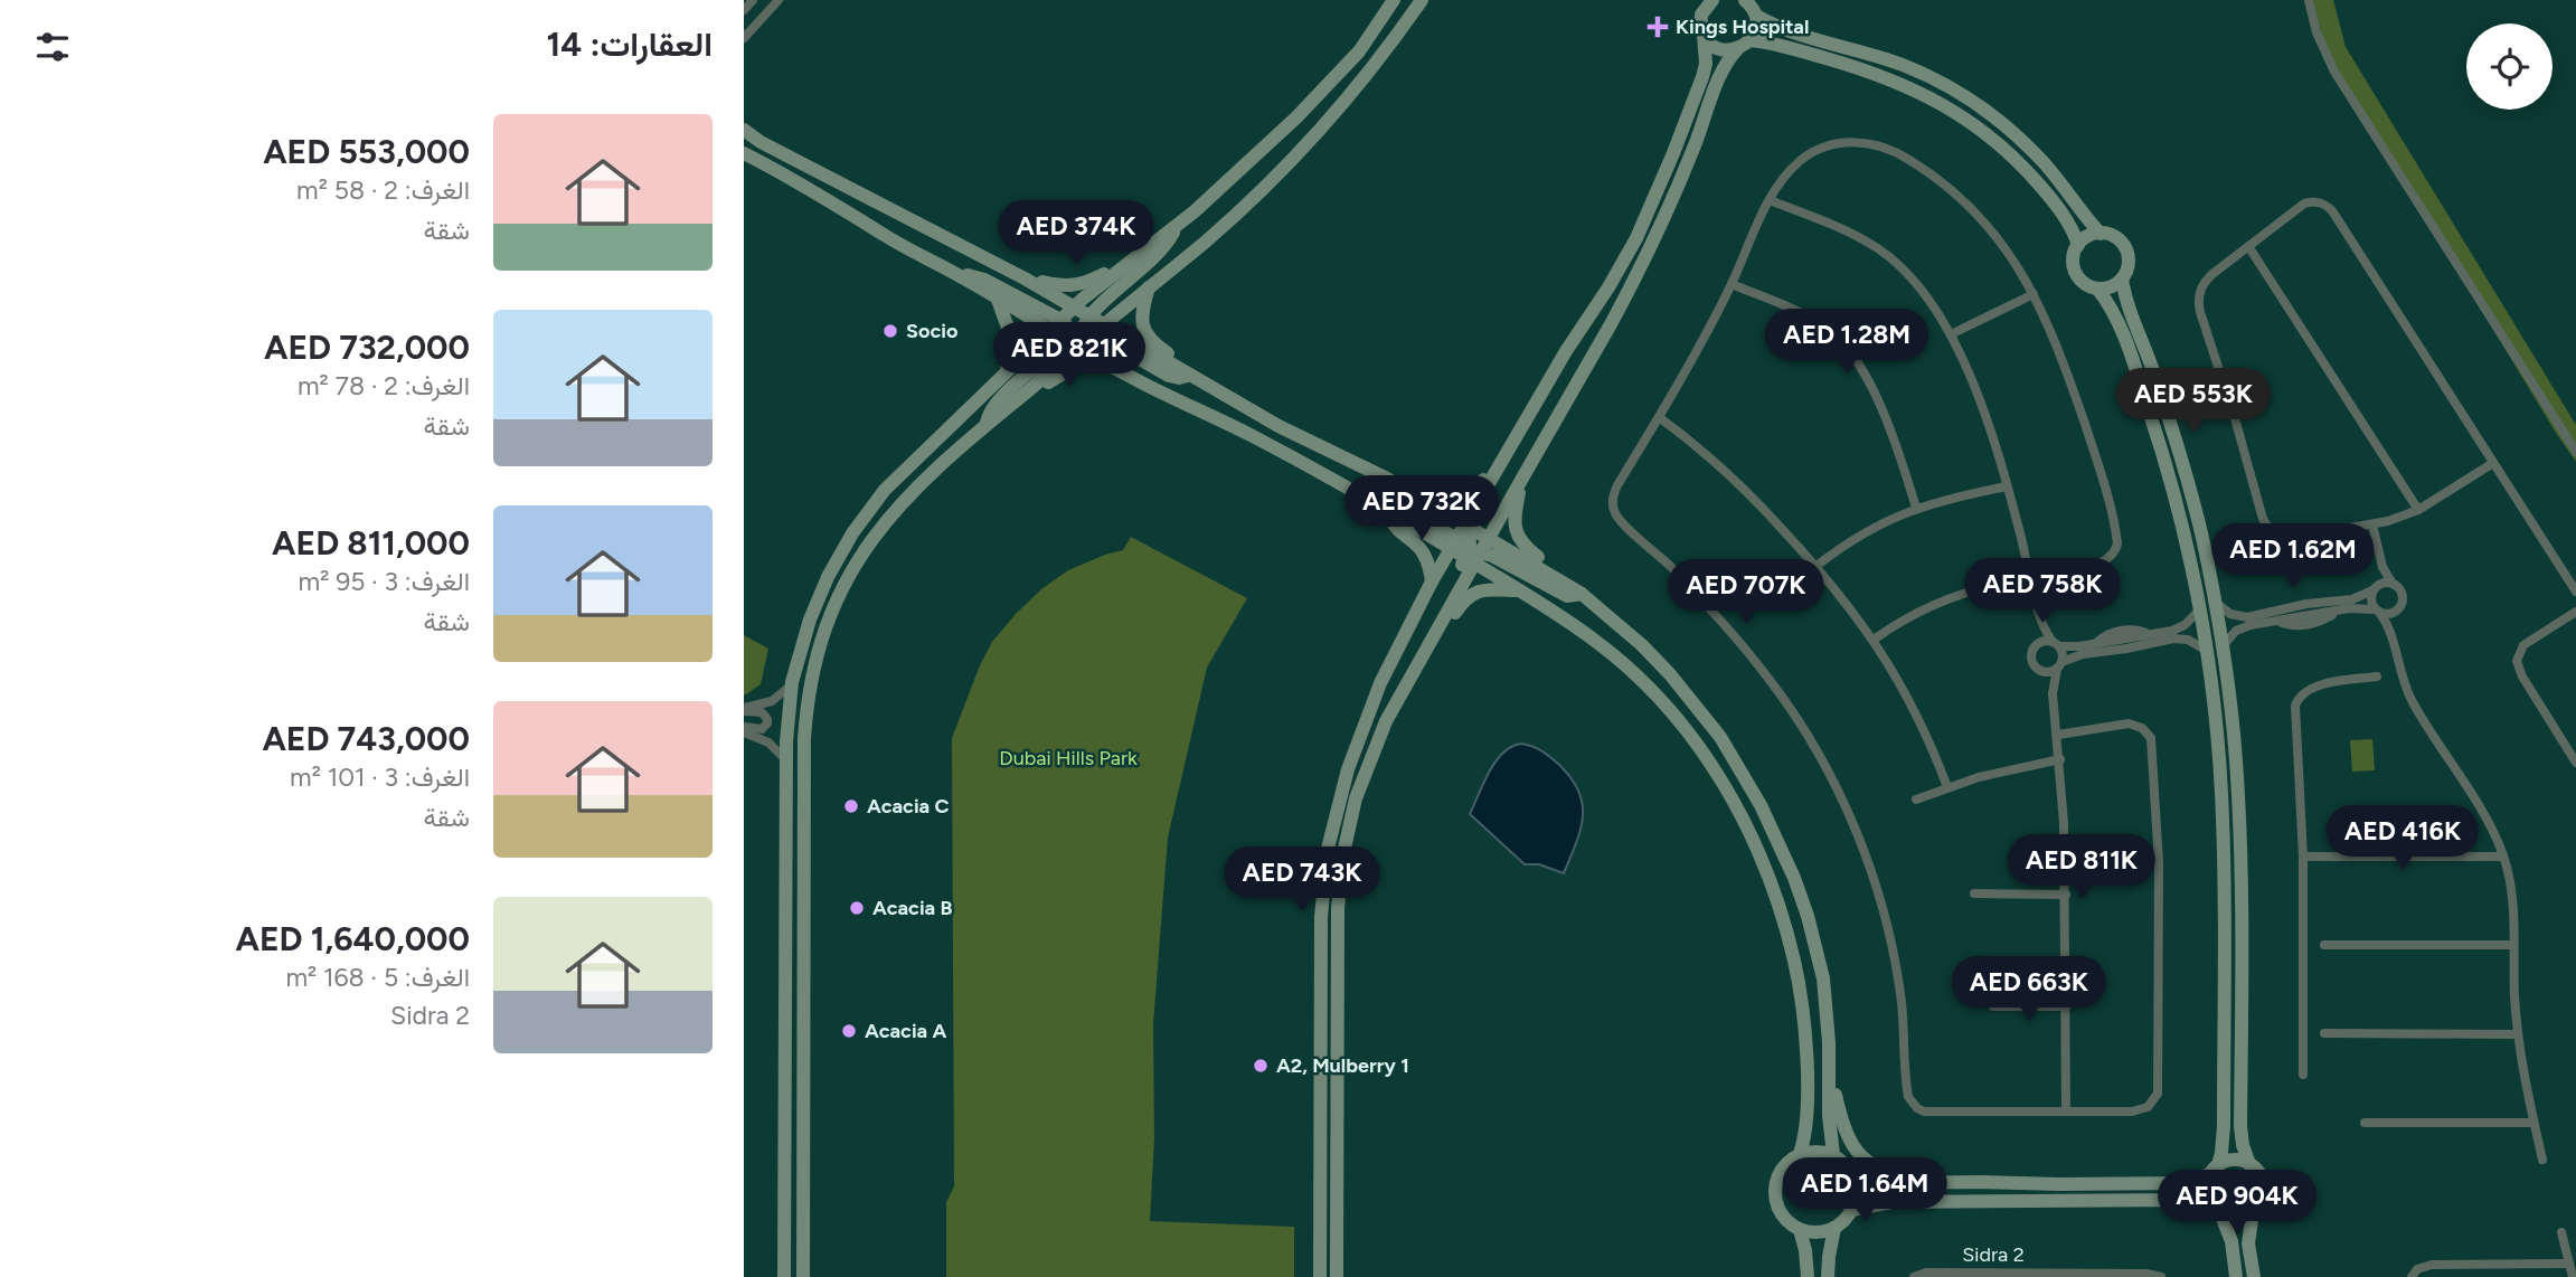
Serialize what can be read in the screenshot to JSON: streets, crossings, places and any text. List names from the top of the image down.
{
  "streets": {
    "street": ["Sidra 2"]
  },
  "parks": ["Dubai Hills Park"],
  "places": {
    "health": ["Kings Hospital"],
    "other": [
      "Socio",
      "Acacia C",
      "Acacia B",
      "Acacia A",
      "A2, Mulberry 1"
    ]
  },
  "page": {
    "heading": "العقارات: 14",
    "list": [
      {
        "name": "AED 553,000",
        "note": "الغرف: 2 · 58 m² · شقة"
      },
      {
        "name": "AED 732,000",
        "note": "الغرف: 2 · 78 m² · شقة"
      },
      {
        "name": "AED 811,000",
        "note": "الغرف: 3 · 95 m² · شقة"
      },
      {
        "name": "AED 743,000",
        "note": "الغرف: 3 · 101 m² · شقة"
      },
      {
        "name": "AED 1,640,000",
        "note": "الغرف: 5 · 168 m² · Sidra 2"
      }
    ],
    "price": [
      "AED 374K",
      "AED 1.28M",
      "AED 821K",
      "AED 553K",
      "AED 732K",
      "AED 1.62M",
      "AED 758K",
      "AED 707K",
      "AED 416K",
      "AED 811K",
      "AED 743K",
      "AED 663K",
      "AED 1.64M",
      "AED 904K"
    ]
  }
}
